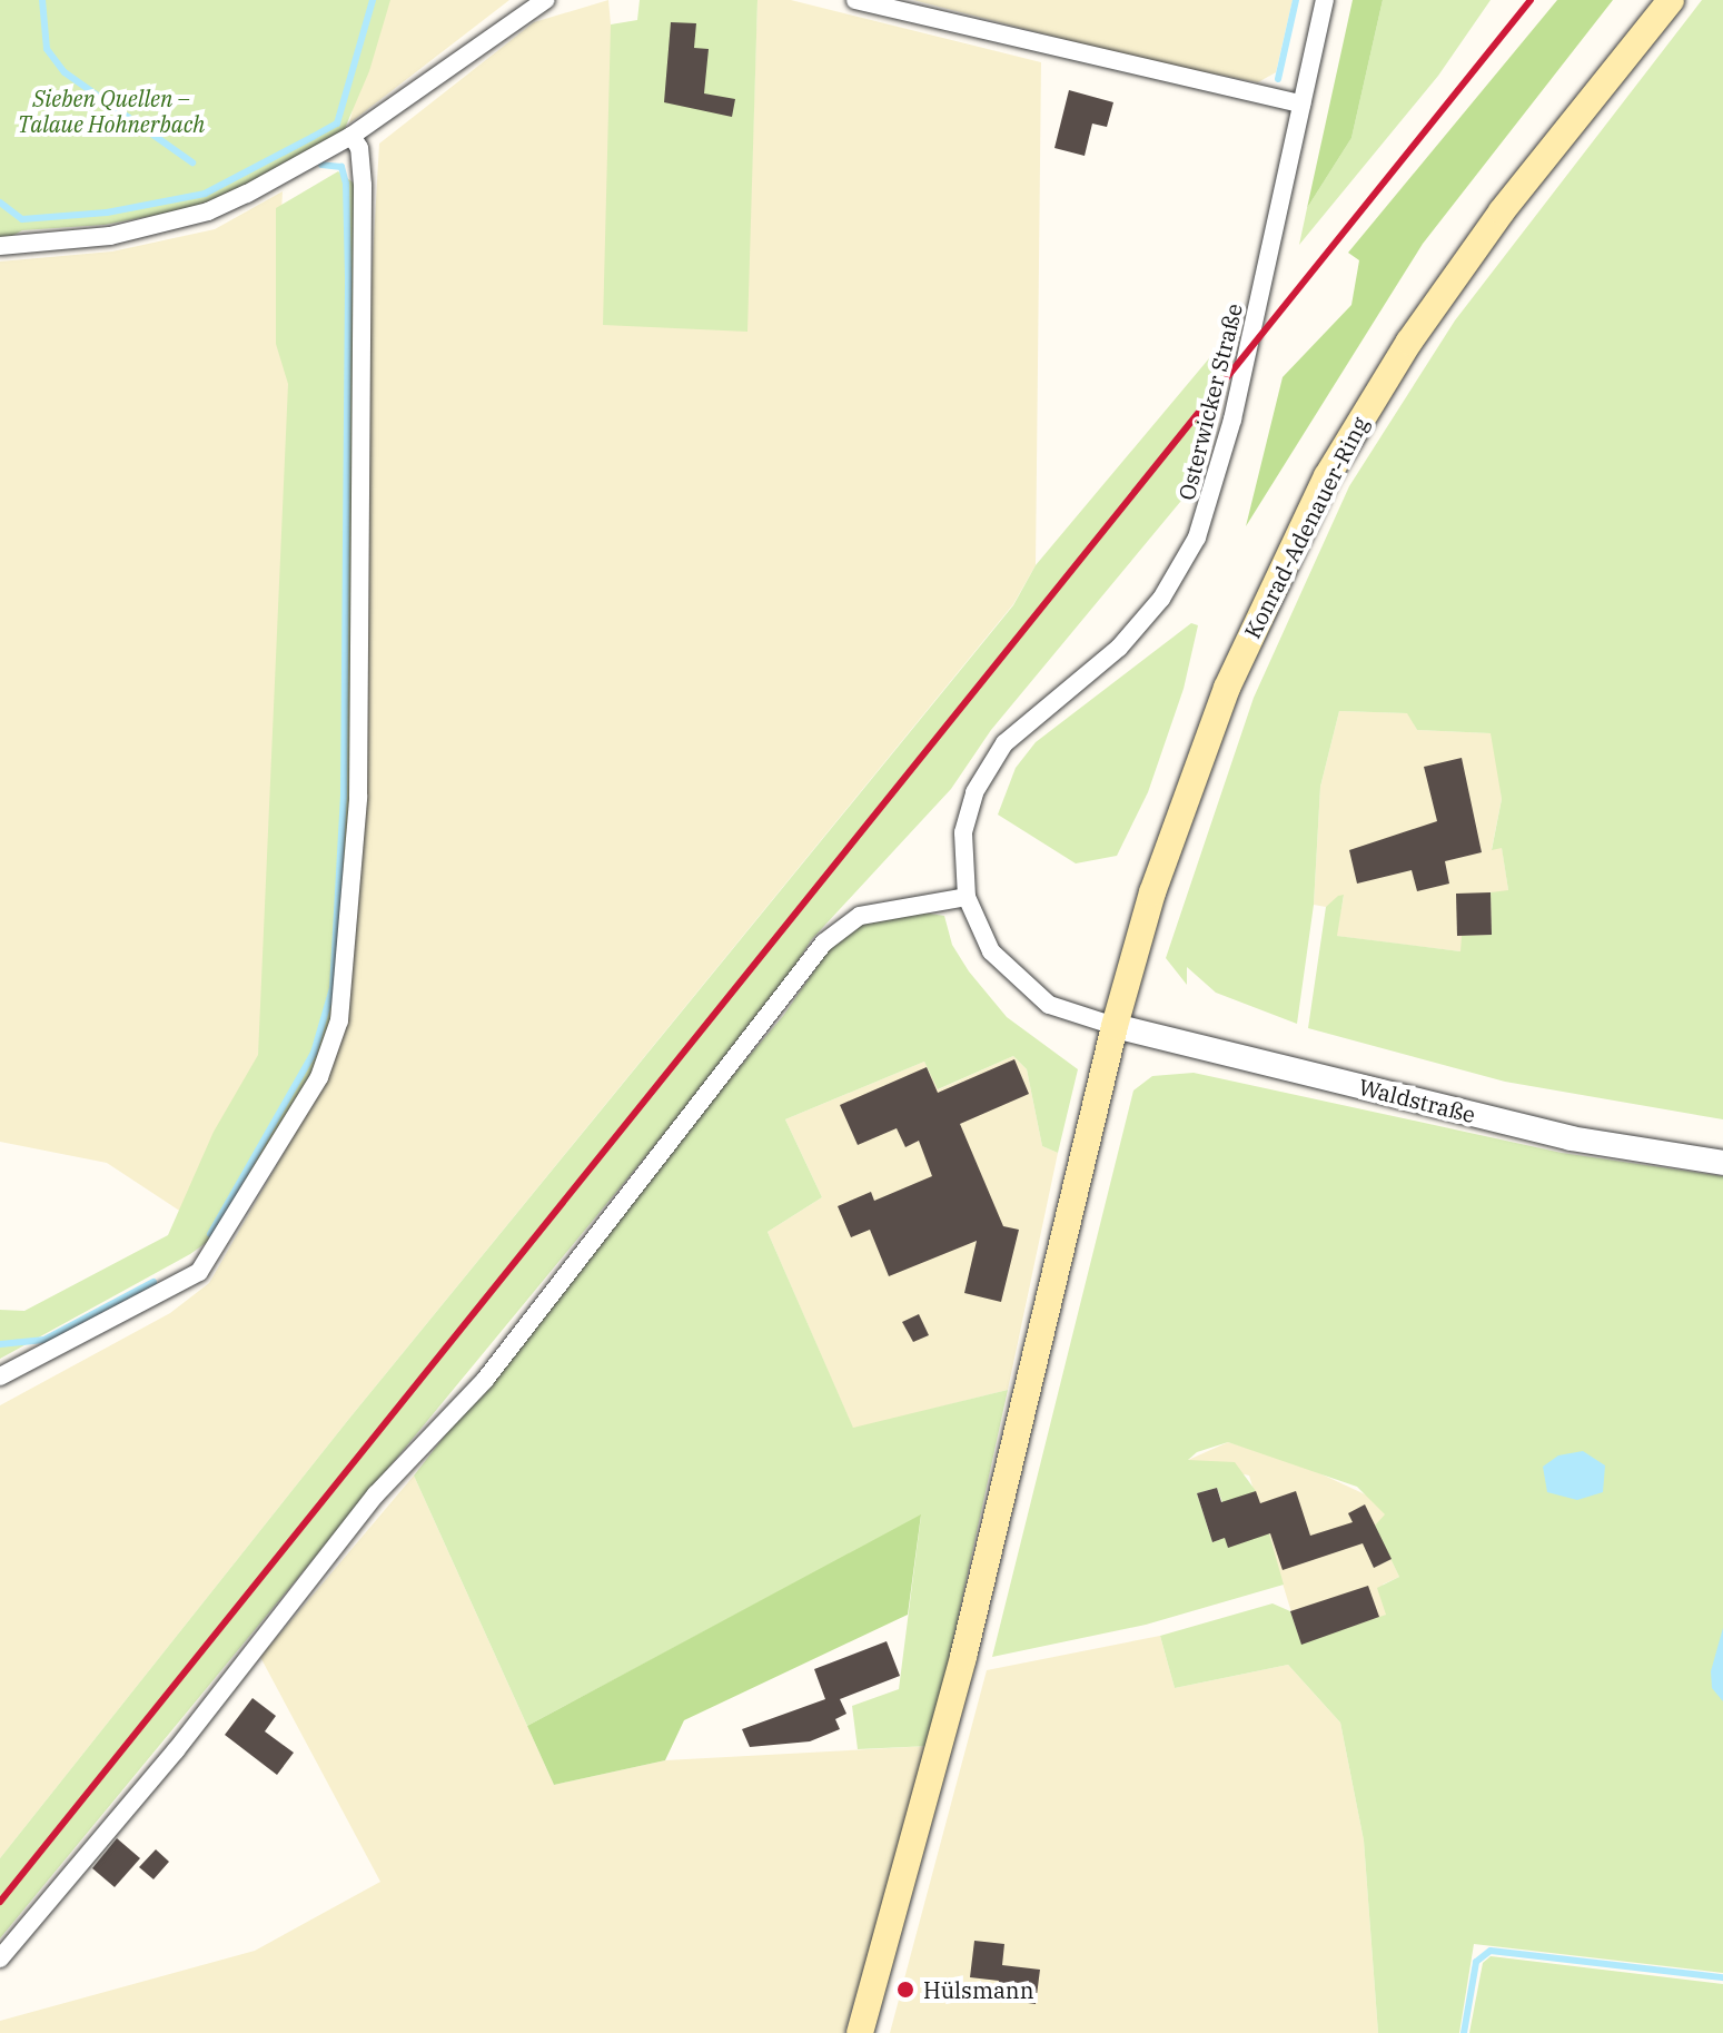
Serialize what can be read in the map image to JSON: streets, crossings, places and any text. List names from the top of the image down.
{
  "streets": {
    "main road": ["Konrad-Adenauer-Ring"],
    "street": ["Osterwicker Straße", "Waldstraße"]
  },
  "crossings": [
    ["Osterwicker Straße", "Konrad-Adenauer-Ring"],
    ["Osterwicker Straße", "Waldstraße"],
    ["Konrad-Adenauer-Ring", "Waldstraße"]
  ],
  "parks": ["Sieben Quellen – Talaue Hohnerbach"],
  "places": ["Hülsmann"]
}
